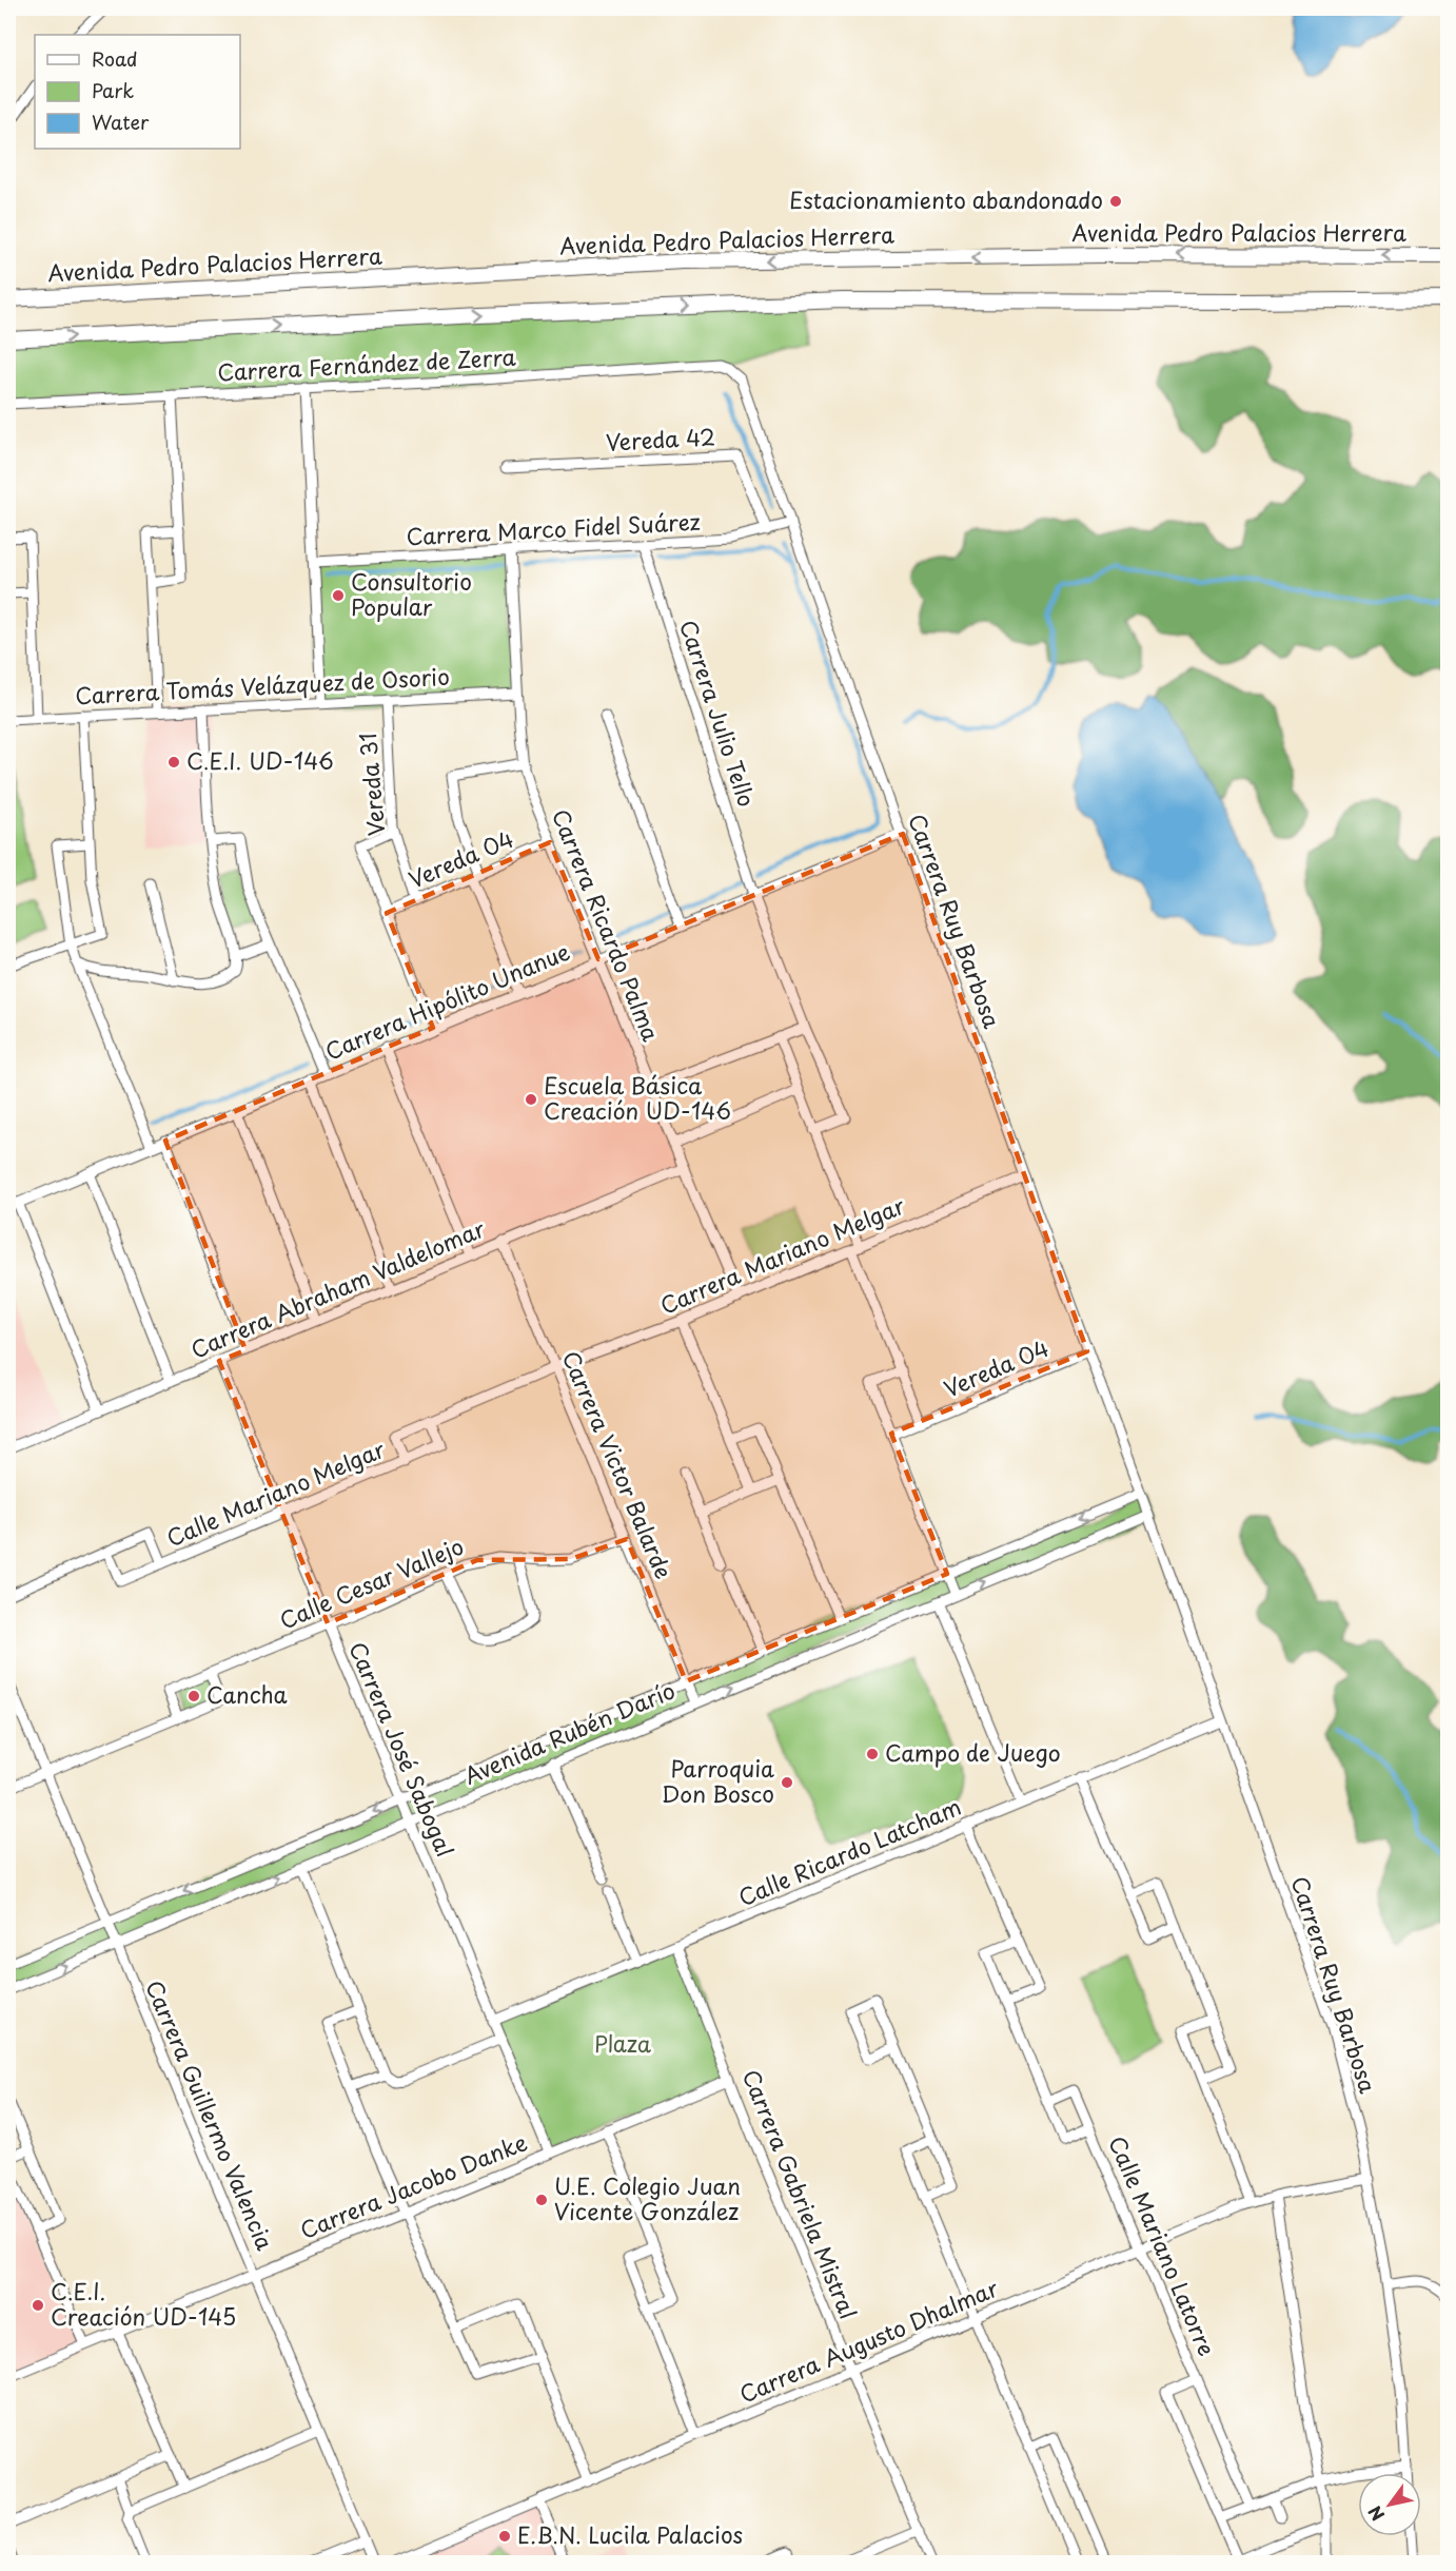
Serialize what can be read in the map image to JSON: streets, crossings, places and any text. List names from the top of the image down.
{
  "streets": {
    "main road": ["Avenida Pedro Palacios Herrera"],
    "street": [
      "Carrera Fernández de Zerra",
      "Vereda 42",
      "Carrera Marco Fidel Suárez",
      "Carrera Tomás Velázquez de Osorio",
      "Carrera Julio Tello",
      "Vereda 31",
      "Vereda 04",
      "Carrera Ruy Barbosa",
      "Carrera Ricardo Palma",
      "Carrera Hipólito Unanue",
      "Carrera Mariano Melgar",
      "Carrera Abraham Valdelomar",
      "Carrera Victor Balarde",
      "Calle Mariano Melgar",
      "Calle Cesar Vallejo",
      "Avenida Rubén Darío",
      "Carrera José Sabogal",
      "Calle Ricardo Latcham",
      "Carrera Guillermo Valencia",
      "Carrera Jacobo Danke",
      "Carrera Gabriela Mistral",
      "Calle Mariano Latorre",
      "Carrera Augusto Dhalmar"
    ]
  },
  "crossings": [
    ["Carrera Fernández de Zerra", "Carrera Ruy Barbosa"],
    ["Vereda 42", "Carrera Marco Fidel Suárez"],
    ["Carrera Marco Fidel Suárez", "Carrera Julio Tello"],
    ["Carrera Marco Fidel Suárez", "Carrera Ruy Barbosa"],
    ["Carrera Marco Fidel Suárez", "Carrera Ricardo Palma"],
    ["Carrera Tomás Velázquez de Osorio", "Vereda 31"],
    ["Carrera Tomás Velázquez de Osorio", "Carrera Ricardo Palma"],
    ["Carrera Julio Tello", "Carrera Hipólito Unanue"],
    ["Vereda 31", "Vereda 04"],
    ["Vereda 31", "Carrera Hipólito Unanue"],
    ["Vereda 04", "Carrera Ruy Barbosa"],
    ["Vereda 04", "Carrera Ricardo Palma"],
    ["Carrera Ruy Barbosa", "Carrera Hipólito Unanue"],
    ["Carrera Ruy Barbosa", "Carrera Mariano Melgar"],
    ["Carrera Ruy Barbosa", "Avenida Rubén Darío"],
    ["Carrera Ruy Barbosa", "Calle Ricardo Latcham"],
    ["Carrera Ruy Barbosa", "Carrera Augusto Dhalmar"],
    ["Carrera Ricardo Palma", "Carrera Hipólito Unanue"],
    ["Carrera Ricardo Palma", "Carrera Mariano Melgar"],
    ["Carrera Ricardo Palma", "Carrera Abraham Valdelomar"],
    ["Carrera Mariano Melgar", "Carrera Victor Balarde"],
    ["Carrera Mariano Melgar", "Calle Mariano Melgar"],
    ["Carrera Abraham Valdelomar", "Carrera Victor Balarde"],
    ["Carrera Abraham Valdelomar", "Carrera José Sabogal"],
    ["Carrera Victor Balarde", "Calle Mariano Melgar"],
    ["Carrera Victor Balarde", "Calle Cesar Vallejo"],
    ["Carrera Victor Balarde", "Avenida Rubén Darío"],
    ["Calle Mariano Melgar", "Carrera José Sabogal"],
    ["Calle Cesar Vallejo", "Carrera José Sabogal"],
    ["Avenida Rubén Darío", "Carrera José Sabogal"],
    ["Avenida Rubén Darío", "Carrera Guillermo Valencia"],
    ["Carrera José Sabogal", "Calle Ricardo Latcham"],
    ["Carrera José Sabogal", "Carrera Jacobo Danke"],
    ["Calle Ricardo Latcham", "Carrera Gabriela Mistral"],
    ["Carrera Guillermo Valencia", "Carrera Jacobo Danke"],
    ["Carrera Jacobo Danke", "Carrera Gabriela Mistral"],
    ["Carrera Gabriela Mistral", "Carrera Augusto Dhalmar"],
    ["Calle Mariano Latorre", "Carrera Augusto Dhalmar"]
  ],
  "parks": ["Plaza"],
  "places": [
    "Estacionamiento abandonado",
    "Consultorio Popular",
    "C.E.I. UD-146",
    "Escuela Básica Creación UD-146",
    "Cancha",
    "Campo de Juego",
    "Parroquia Don Bosco",
    "U.E. Colegio Juan Vicente González",
    "C.E.I. Creación UD-145",
    "E.B.N. Lucila Palacios"
  ],
  "legend": ["Road", "Park", "Water"],
  "north": "bottom left"
}
